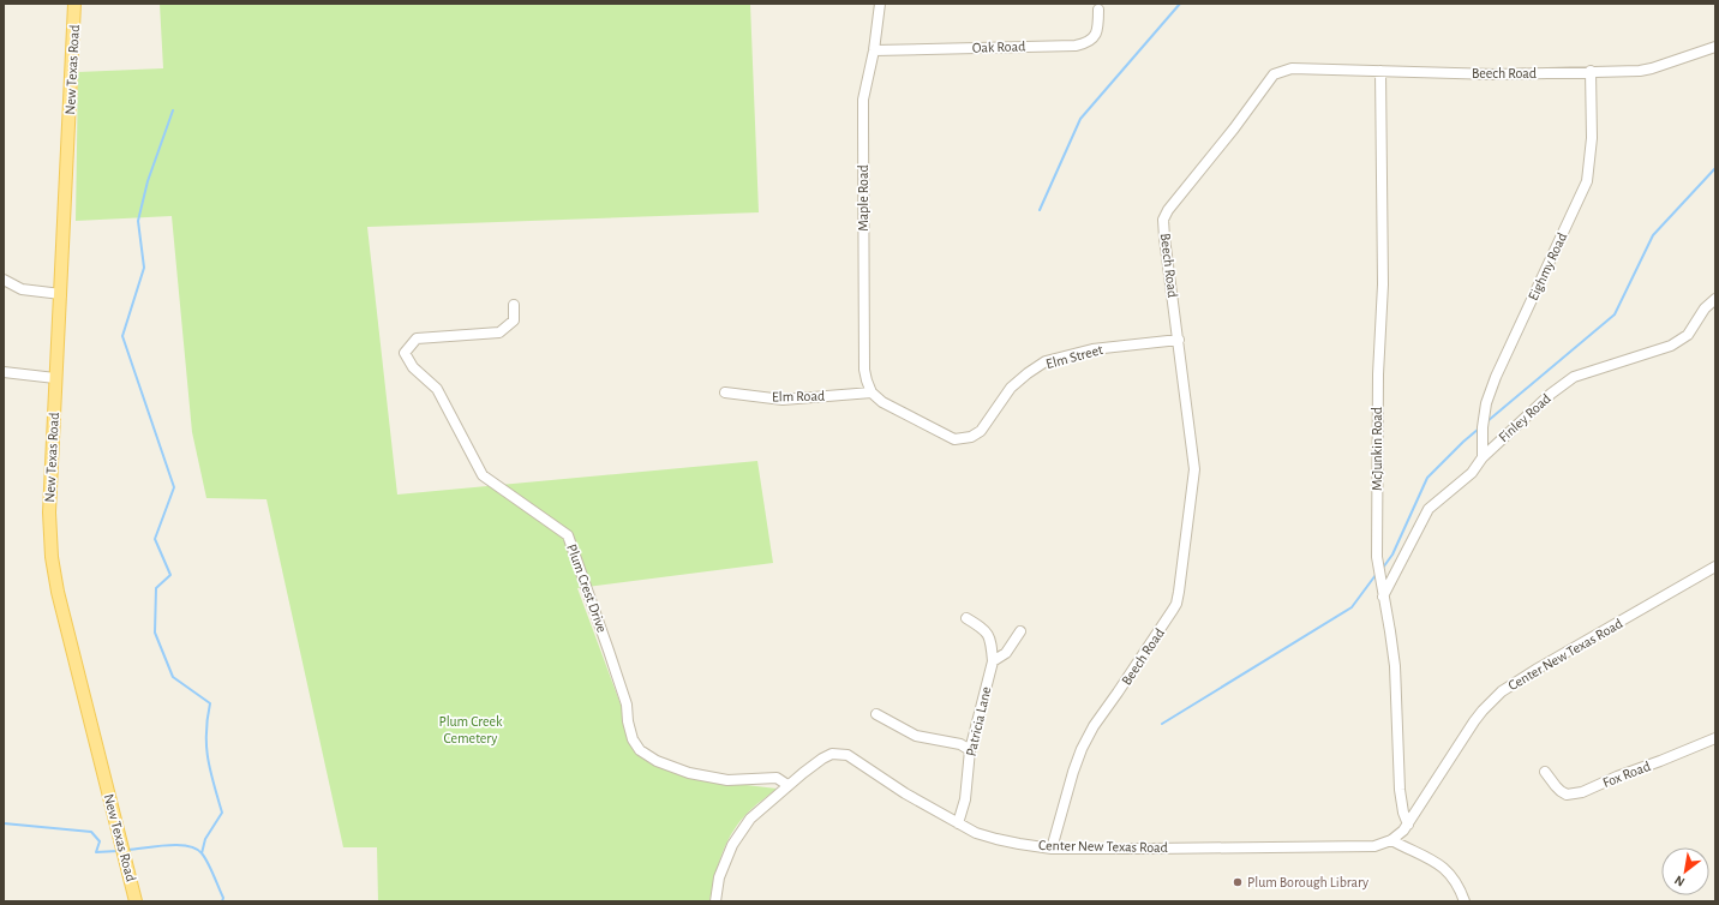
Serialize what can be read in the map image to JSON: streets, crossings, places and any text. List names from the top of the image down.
{
  "streets": {
    "main road": ["New Texas Road"],
    "street": [
      "Oak Road",
      "Beech Road",
      "Maple Road",
      "Eighmy Road",
      "Elm Street",
      "Elm Road",
      "Finley Road",
      "McJunkin Road",
      "Plum Crest Drive",
      "Center New Texas Road",
      "Patricia Lane",
      "Fox Road"
    ]
  },
  "crossings": [
    ["Oak Road", "Maple Road"],
    ["Beech Road", "Eighmy Road"],
    ["Beech Road", "Elm Street"],
    ["Beech Road", "McJunkin Road"],
    ["Beech Road", "Center New Texas Road"],
    ["Maple Road", "Elm Street"],
    ["Maple Road", "Elm Road"],
    ["Eighmy Road", "Finley Road"],
    ["Elm Street", "Elm Road"],
    ["Finley Road", "McJunkin Road"],
    ["McJunkin Road", "Center New Texas Road"],
    ["Plum Crest Drive", "Center New Texas Road"],
    ["Center New Texas Road", "Patricia Lane"]
  ],
  "parks": ["Plum Creek Cemetery"],
  "places": ["Plum Borough Library"],
  "north": "bottom left"
}
